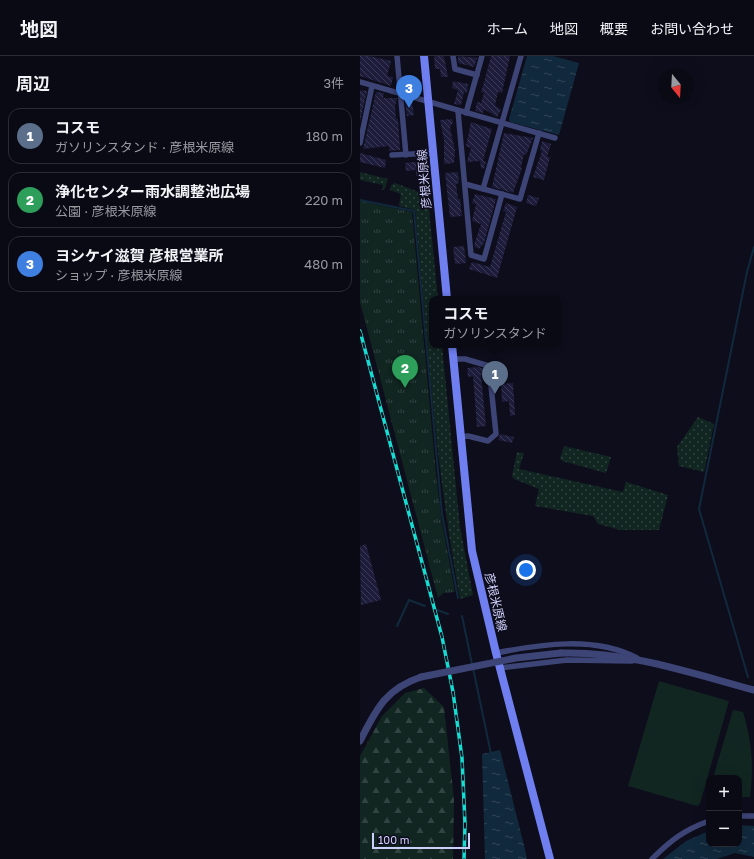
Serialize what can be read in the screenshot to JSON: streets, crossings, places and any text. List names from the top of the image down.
{
  "streets": {
    "main road": ["彦根米原線"]
  },
  "scale_bar": "100 m",
  "north": "bottom",
  "page": {
    "header": "地図",
    "nav": [
      "ホーム",
      "地図",
      "概要",
      "お問い合わせ"
    ],
    "heading": ["周辺", "3件"],
    "pins": ["3", "2", "1"],
    "list": [
      {
        "mark": "1",
        "name": "コスモ",
        "note": "ガソリンスタンド · 彦根米原線",
        "value": "180 m"
      },
      {
        "mark": "2",
        "name": "浄化センター雨水調整池広場",
        "note": "公園 · 彦根米原線",
        "value": "220 m"
      },
      {
        "mark": "3",
        "name": "ヨシケイ滋賀 彦根営業所",
        "note": "ショップ · 彦根米原線",
        "value": "480 m"
      }
    ],
    "popup": ["コスモ", "ガソリンスタンド"],
    "map_buttons": ["+", "−"],
    "scale": "100 m"
  }
}
